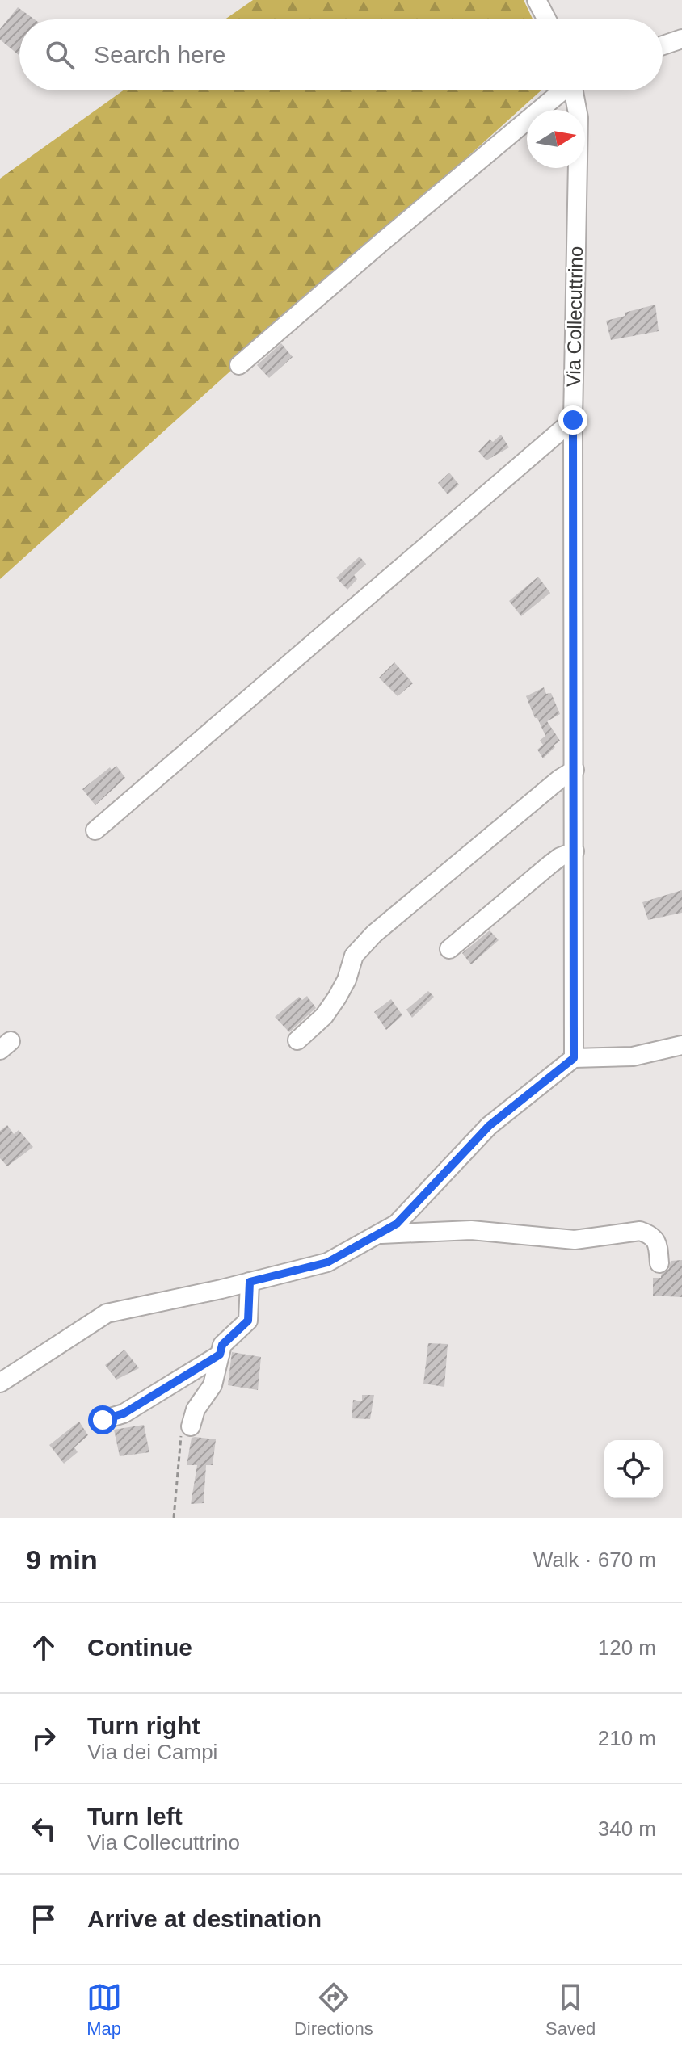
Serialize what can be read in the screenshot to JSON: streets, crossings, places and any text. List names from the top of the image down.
{
  "streets": {
    "street": ["Via Collecuttrino"]
  },
  "north": "right",
  "page": {
    "search": "Search here",
    "heading": ["9 min", "Walk · 670 m"],
    "list": [
      ["Continue", "120 m"],
      ["Turn right", "Via dei Campi", "210 m"],
      ["Turn left", "Via Collecuttrino", "340 m"],
      "Arrive at destination"
    ],
    "nav": ["Map", "Directions", "Saved"]
  }
}
